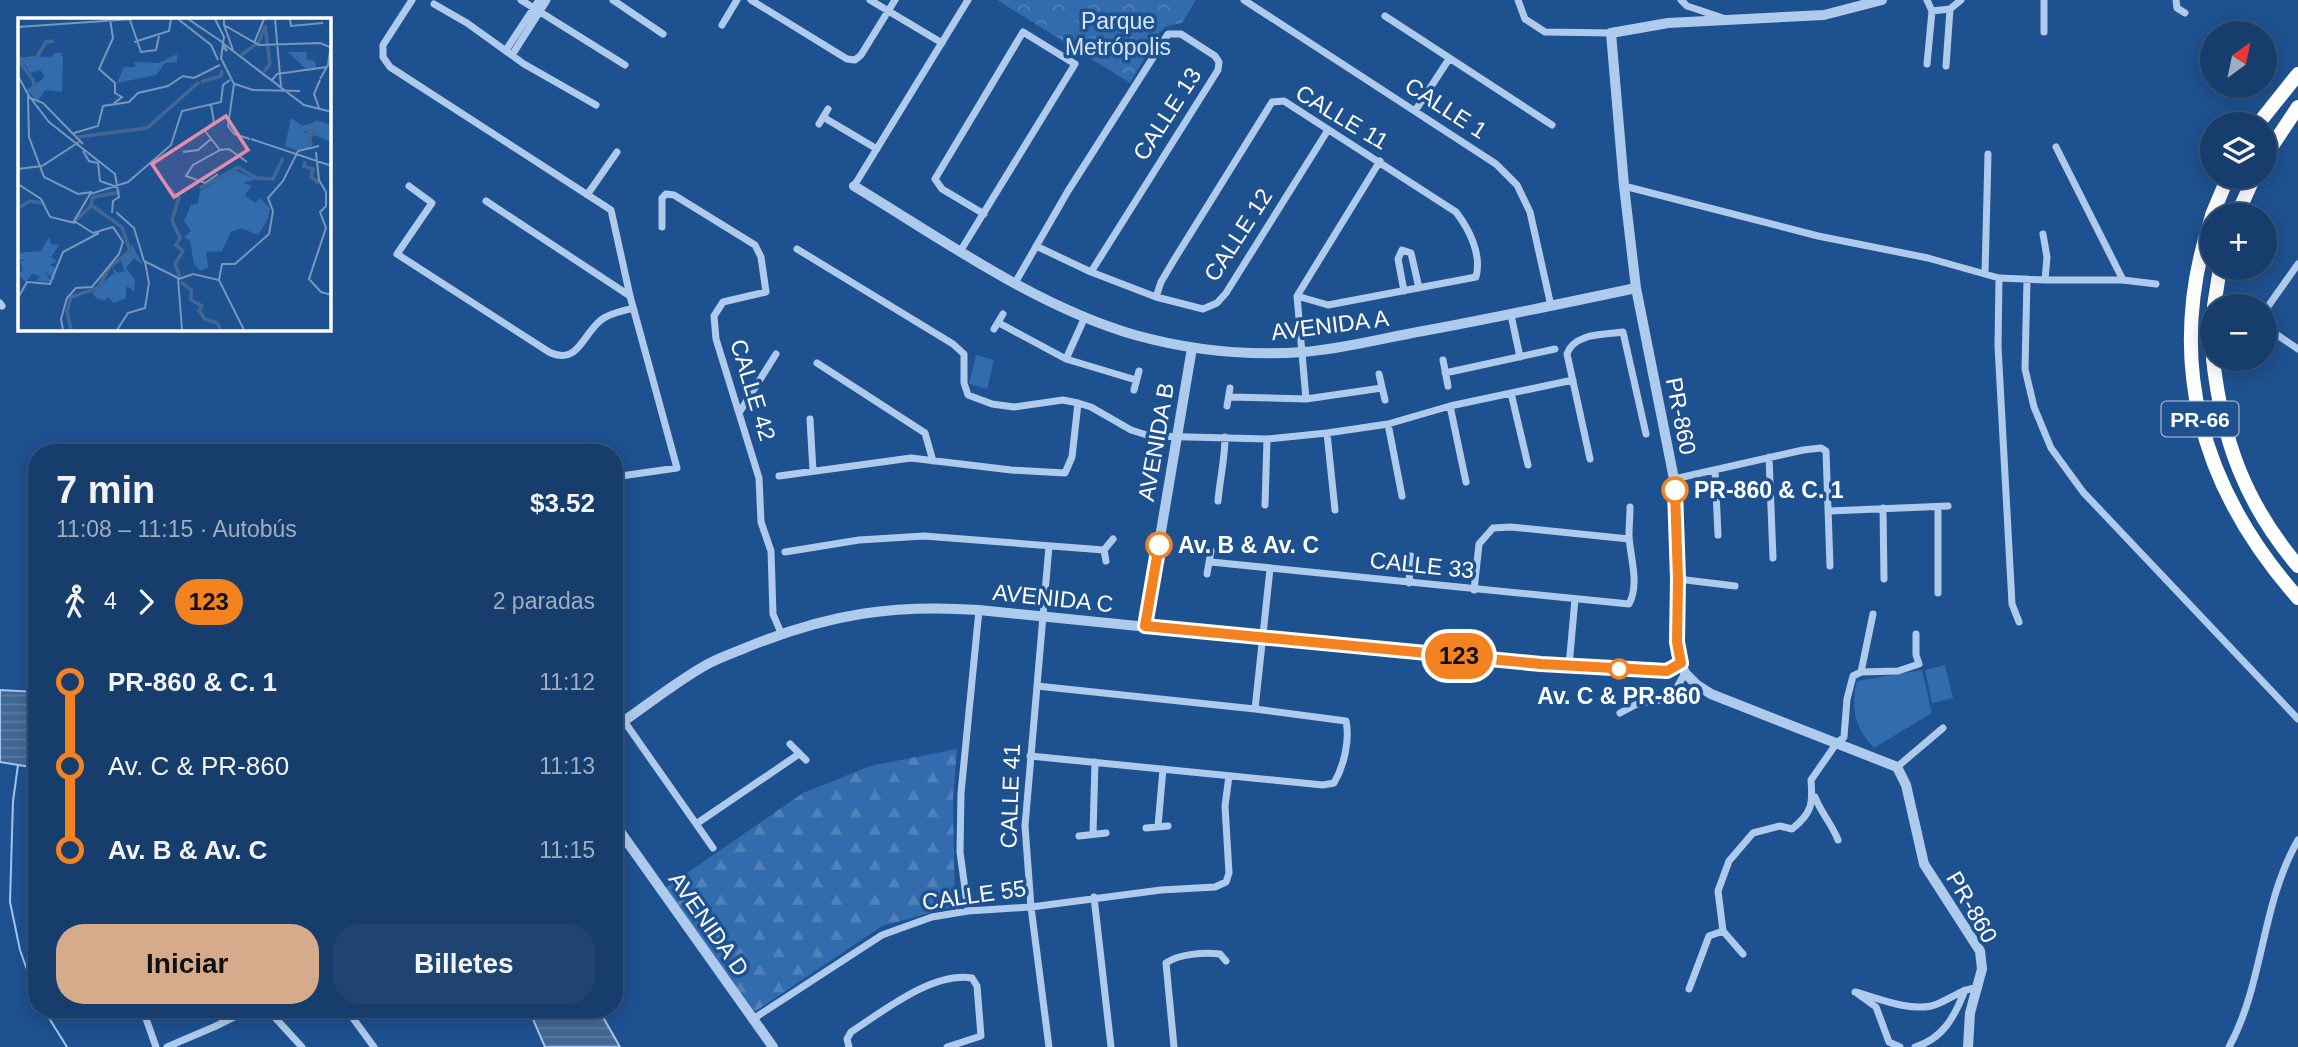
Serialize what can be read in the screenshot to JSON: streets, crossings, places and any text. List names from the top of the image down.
{
  "streets": {
    "highway": ["PR-66"],
    "street": [
      "CALLE 1",
      "CALLE 13",
      "CALLE 11",
      "CALLE 12",
      "AVENIDA A",
      "CALLE 42",
      "PR-860",
      "AVENIDA B",
      "CALLE 33",
      "AVENIDA C",
      "CALLE 41",
      "CALLE 55",
      "AVENIDA D"
    ]
  },
  "crossings": [
    ["CALLE 1", "AVENIDA A"],
    ["CALLE 13", "CALLE 12"],
    ["CALLE 13", "AVENIDA A"],
    ["CALLE 11", "CALLE 12"],
    ["AVENIDA A", "PR-860"],
    ["AVENIDA A", "AVENIDA B"],
    ["CALLE 42", "AVENIDA C"],
    ["PR-860", "AVENIDA C"],
    ["AVENIDA B", "AVENIDA C"],
    ["AVENIDA C", "CALLE 41"],
    ["CALLE 41", "CALLE 55"],
    ["CALLE 55", "AVENIDA D"]
  ],
  "parks": ["Parque Metrópolis"],
  "places": ["PR-860 & C. 1", "Av. B & Av. C", "Av. C & PR-860"],
  "lines": ["bus line 123"],
  "north": "top right",
  "page": {
    "on_map": "123",
    "map_buttons": ["+", "−"],
    "heading": ["7 min", "11:08 – 11:15 · Autobús", "$3.52"],
    "legs": ["4", "123", "2 paradas"],
    "list": [
      {
        "name": "PR-860 & C. 1",
        "value": "11:12"
      },
      {
        "name": "Av. C & PR-860",
        "value": "11:13"
      },
      {
        "name": "Av. B & Av. C",
        "value": "11:15"
      }
    ],
    "buttons": ["Iniciar", "Billetes"]
  }
}
